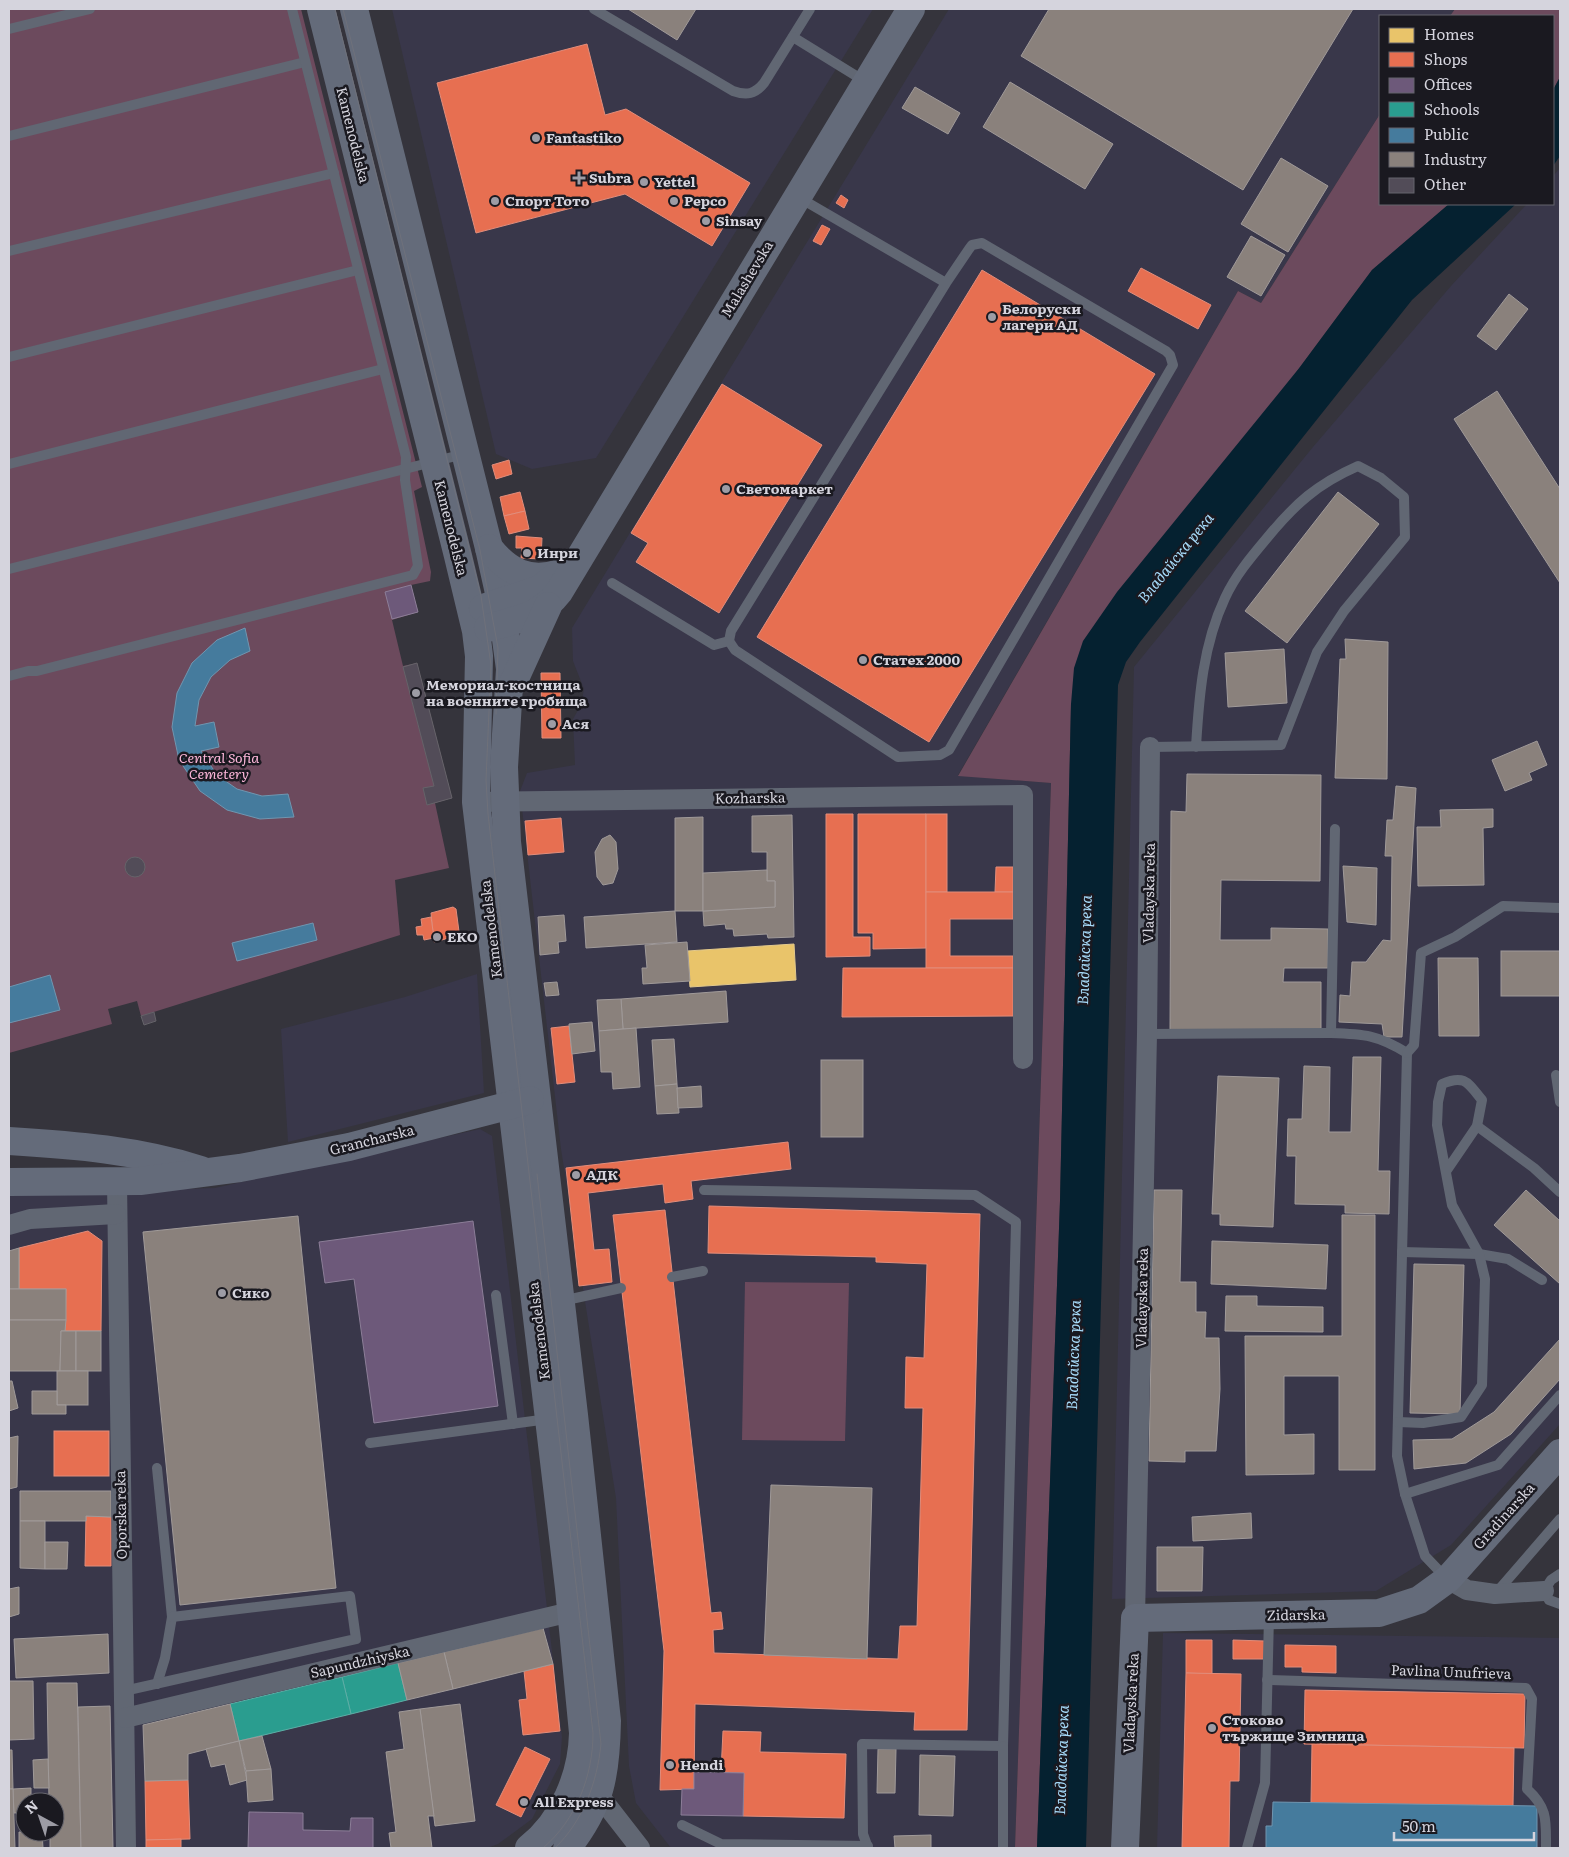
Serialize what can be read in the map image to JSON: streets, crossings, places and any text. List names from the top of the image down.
{
  "streets": {
    "street": [
      "Kamenodelska",
      "Malashevska",
      "Kozharska",
      "Vladayska reka",
      "Grancharska",
      "Oporska reka",
      "Gradinarska",
      "Zidarska",
      "Sapundzhiyska"
    ],
    "lane": ["Pavlina Unufrieva"]
  },
  "crossings": [
    ["Kamenodelska", "Malashevska"],
    ["Kamenodelska", "Kozharska"],
    ["Kamenodelska", "Grancharska"],
    ["Kamenodelska", "Sapundzhiyska"],
    ["Vladayska reka", "Zidarska"],
    ["Grancharska", "Oporska reka"],
    ["Oporska reka", "Sapundzhiyska"],
    ["Gradinarska", "Zidarska"]
  ],
  "water": ["Владайска река"],
  "parks": ["Central Sofia Cemetery"],
  "places": {
    "other": [
      "Fantastiko",
      "Yettel",
      "Спорт Тото",
      "Pepco",
      "Sinsay",
      "Белоруски лагери АД",
      "Светомаркет",
      "Инри",
      "Статех 2000",
      "Мемориал-костница на военните гробища",
      "Ася",
      "EKO",
      "АДК",
      "Сико",
      "Стоково тържище Зимница",
      "Hendi",
      "All Express"
    ],
    "health": ["Subra"]
  },
  "legend": [
    "Homes",
    "Shops",
    "Offices",
    "Schools",
    "Public",
    "Industry",
    "Other"
  ],
  "scale_bar": "50 m",
  "north": "top left"
}
